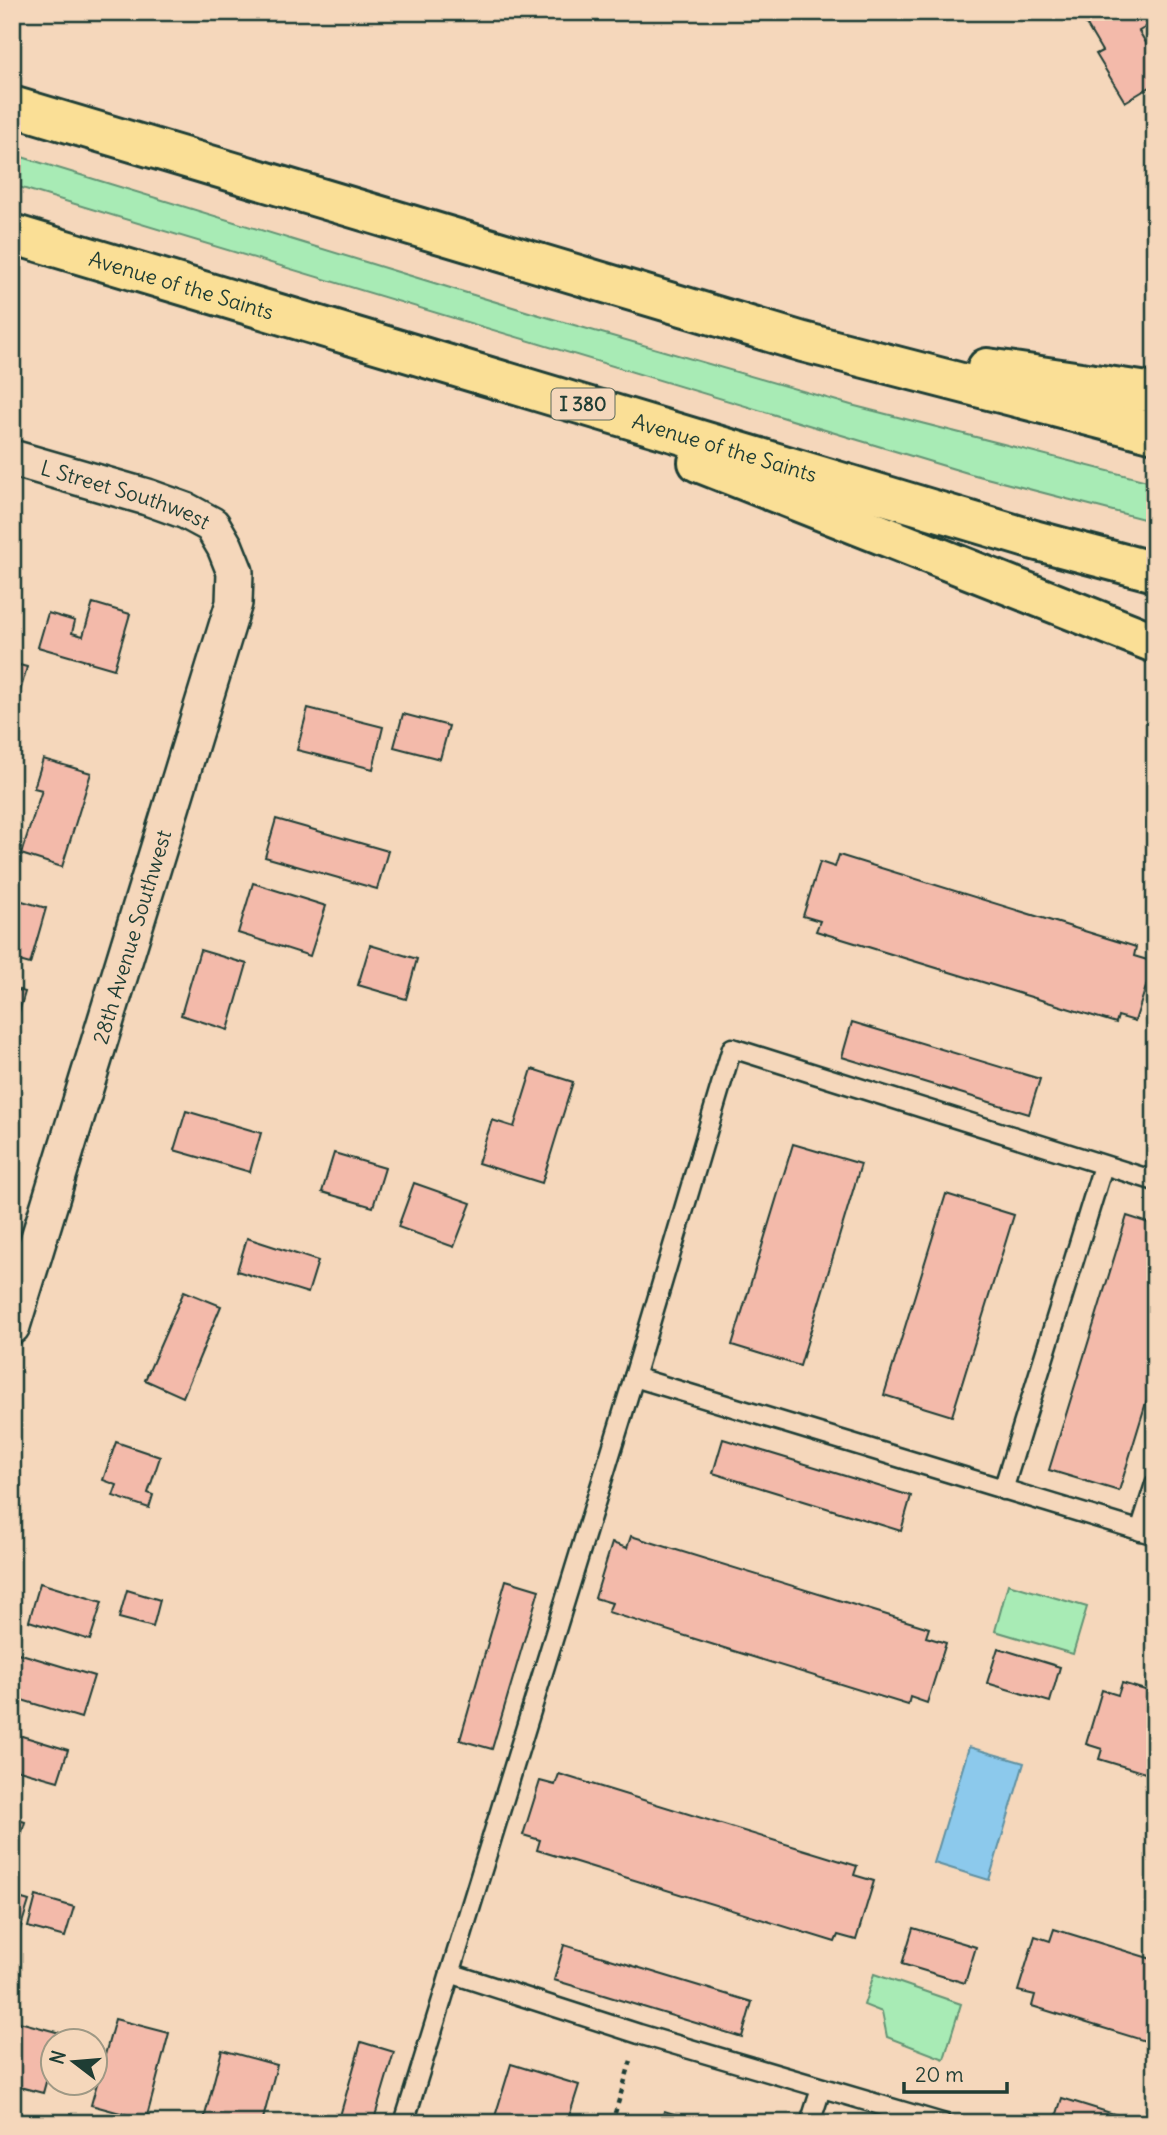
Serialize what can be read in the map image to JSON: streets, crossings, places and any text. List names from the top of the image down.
{
  "streets": {
    "highway": ["Avenue of the Saints", "I 380"],
    "street": ["L Street Southwest", "28th Avenue Southwest"]
  },
  "crossings": [
    ["L Street Southwest", "28th Avenue Southwest"]
  ],
  "scale_bar": "20 m",
  "north": "left"
}
